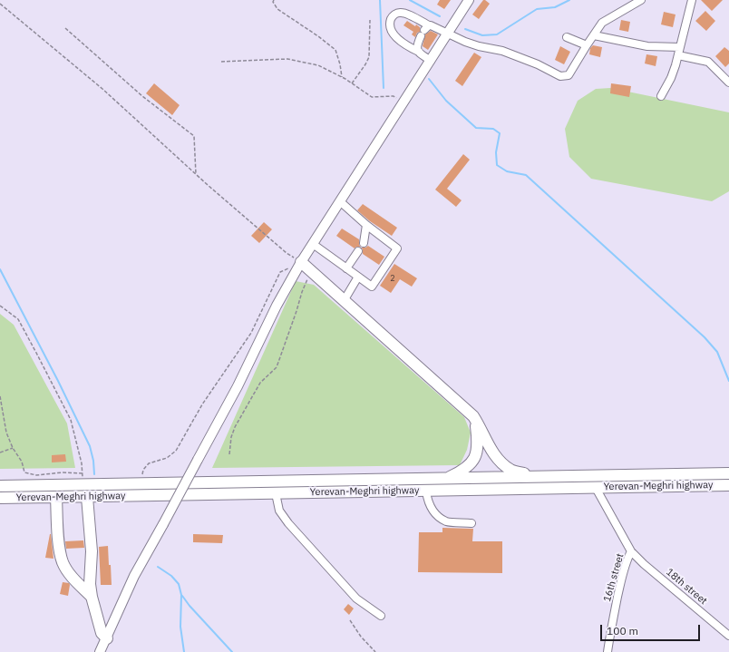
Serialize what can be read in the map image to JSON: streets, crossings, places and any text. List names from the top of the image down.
{
  "streets": {
    "highway": ["Yerevan-Meghri highway"],
    "street": ["16th street", "18th street"]
  },
  "crossings": [
    ["Yerevan-Meghri highway", "18th street"],
    ["16th street", "18th street"]
  ],
  "house_numbers": ["2"],
  "scale_bar": "100 m"
}
